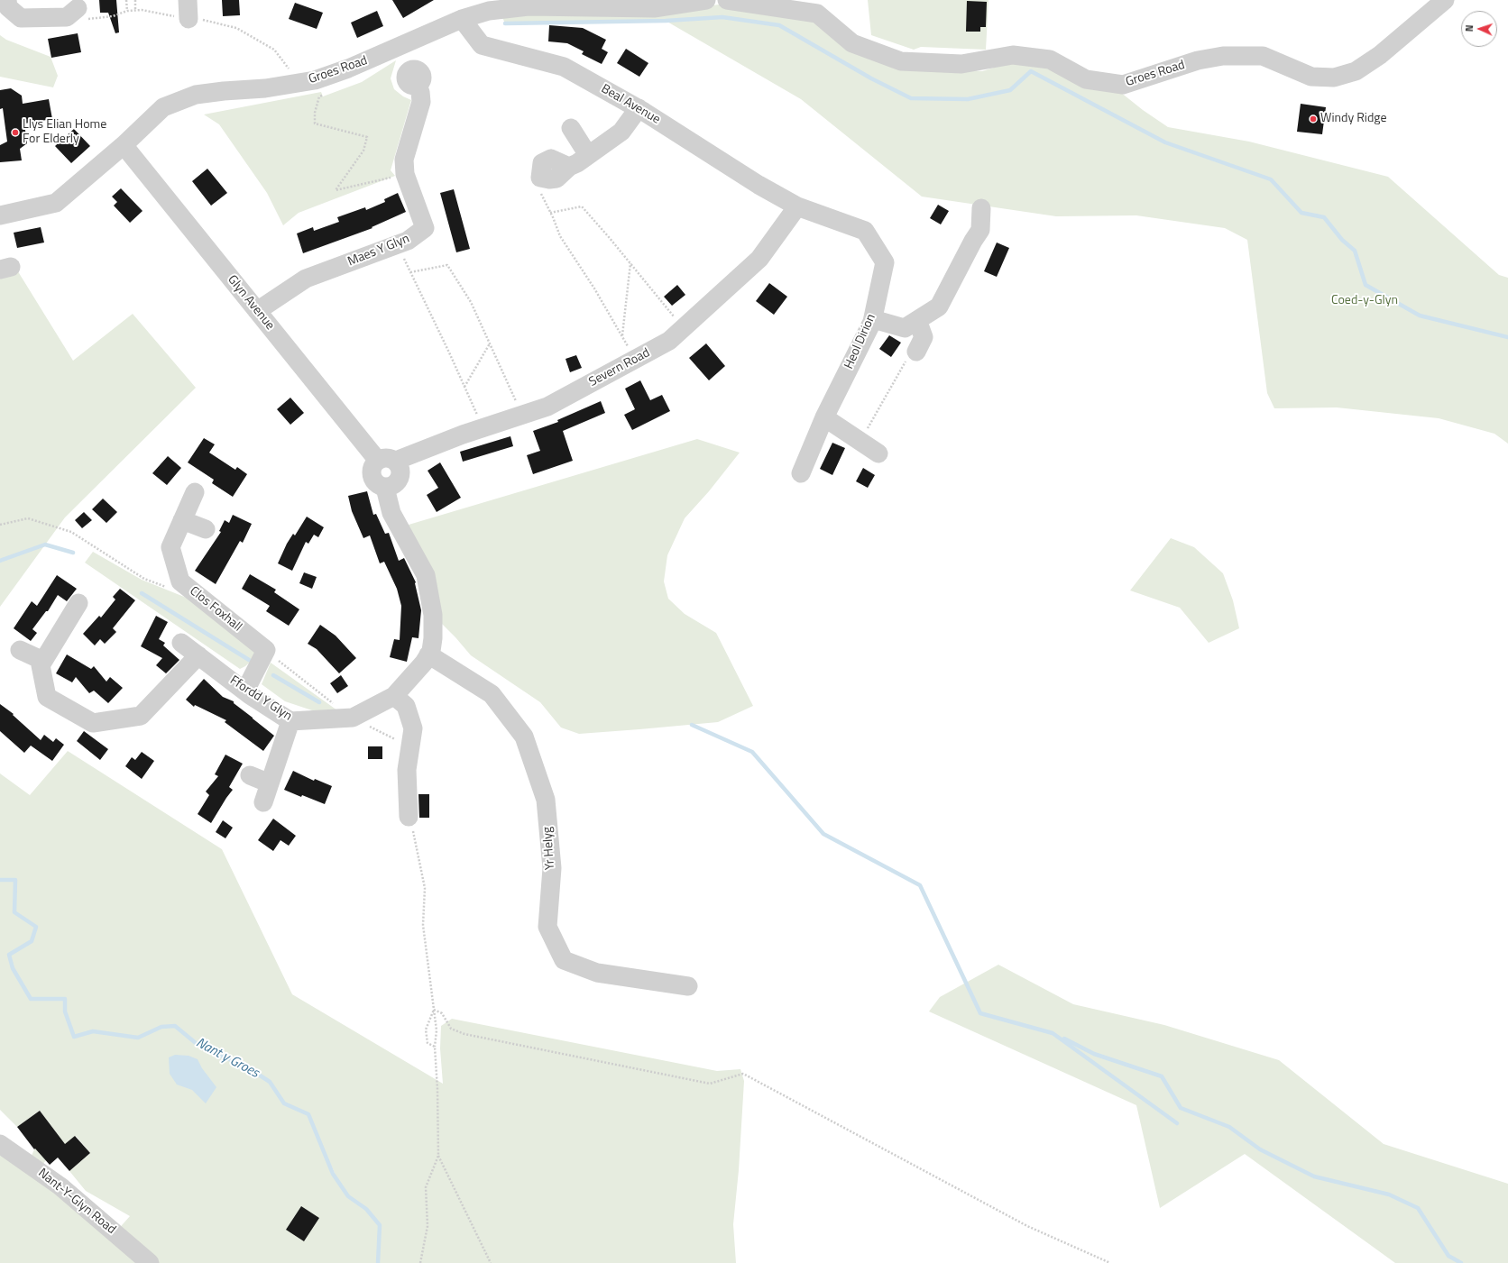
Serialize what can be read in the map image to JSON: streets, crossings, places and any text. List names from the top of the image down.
{
  "streets": {
    "street": [
      "Groes Road",
      "Beal Avenue",
      "Maes Y Glyn",
      "Glyn Avenue",
      "Heol Dirion",
      "Severn Road",
      "Clos Foxhall",
      "Ffordd Y Glyn",
      "Yr Helyg",
      "Nant-Y-Glyn Road"
    ]
  },
  "crossings": [
    ["Groes Road", "Beal Avenue"],
    ["Groes Road", "Glyn Avenue"],
    ["Beal Avenue", "Heol Dirion"],
    ["Beal Avenue", "Severn Road"],
    ["Maes Y Glyn", "Glyn Avenue"],
    ["Glyn Avenue", "Severn Road"],
    ["Glyn Avenue", "Ffordd Y Glyn"],
    ["Heol Dirion", "Severn Road"],
    ["Severn Road", "Ffordd Y Glyn"],
    ["Clos Foxhall", "Ffordd Y Glyn"],
    ["Ffordd Y Glyn", "Yr Helyg"]
  ],
  "water": ["Nant y Groes"],
  "parks": ["Coed-y-Glyn"],
  "places": ["Windy Ridge", "Llys Elian Home For Elderly"],
  "north": "left"
}
